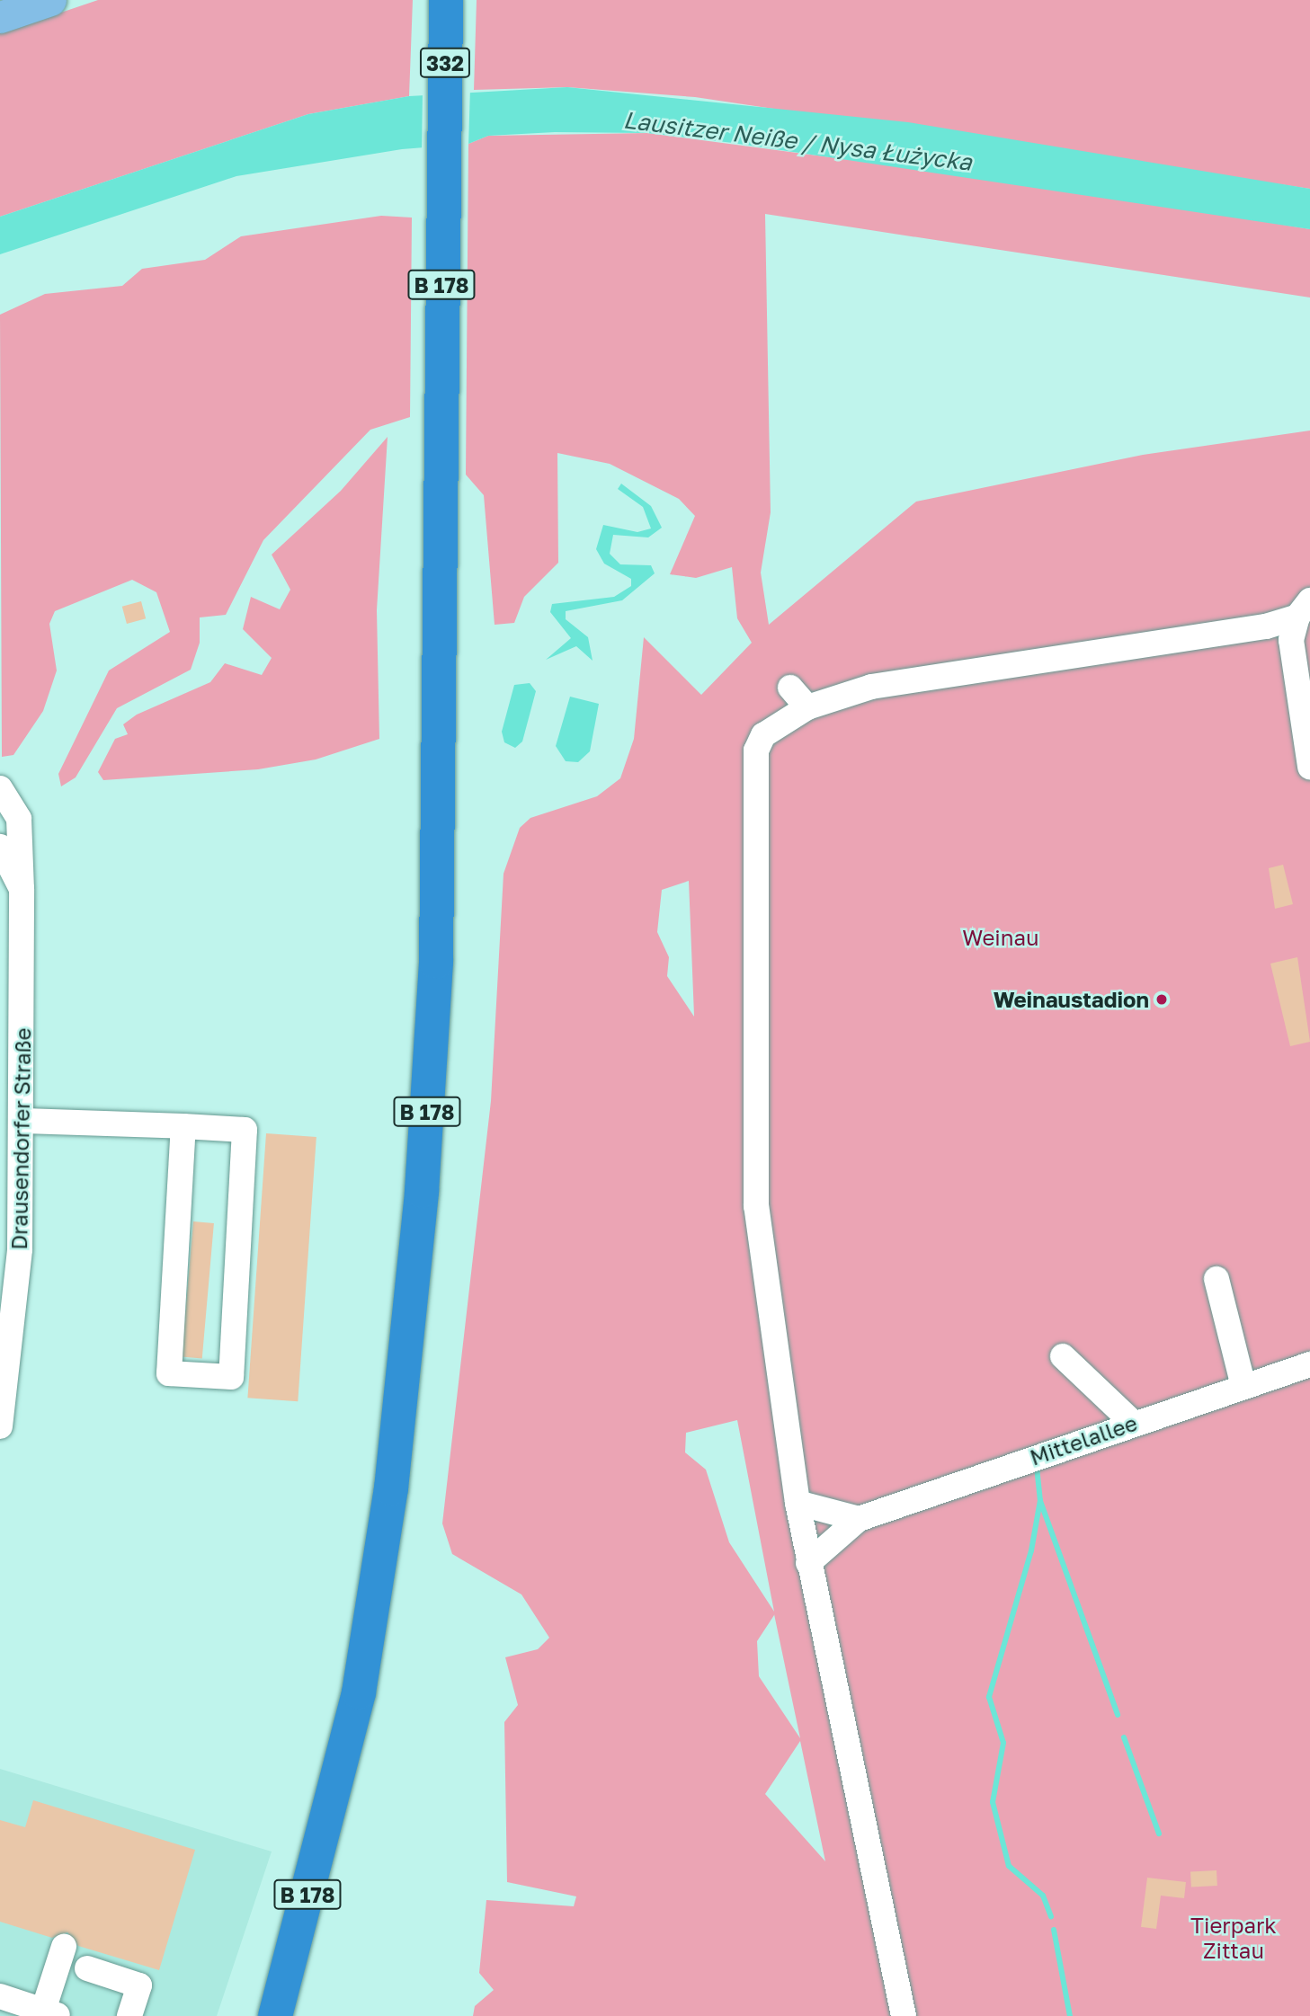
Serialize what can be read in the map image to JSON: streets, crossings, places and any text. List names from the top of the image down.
{
  "streets": {
    "highway": ["332", "B 178"],
    "street": ["Drausendorfer Straße", "Mittelallee"]
  },
  "crossings": [
    ["332", "B 178"]
  ],
  "water": ["Lausitzer Neiße / Nysa Łużycka"],
  "parks": ["Weinau", "Tierpark Zittau"],
  "places": ["Weinaustadion"]
}
